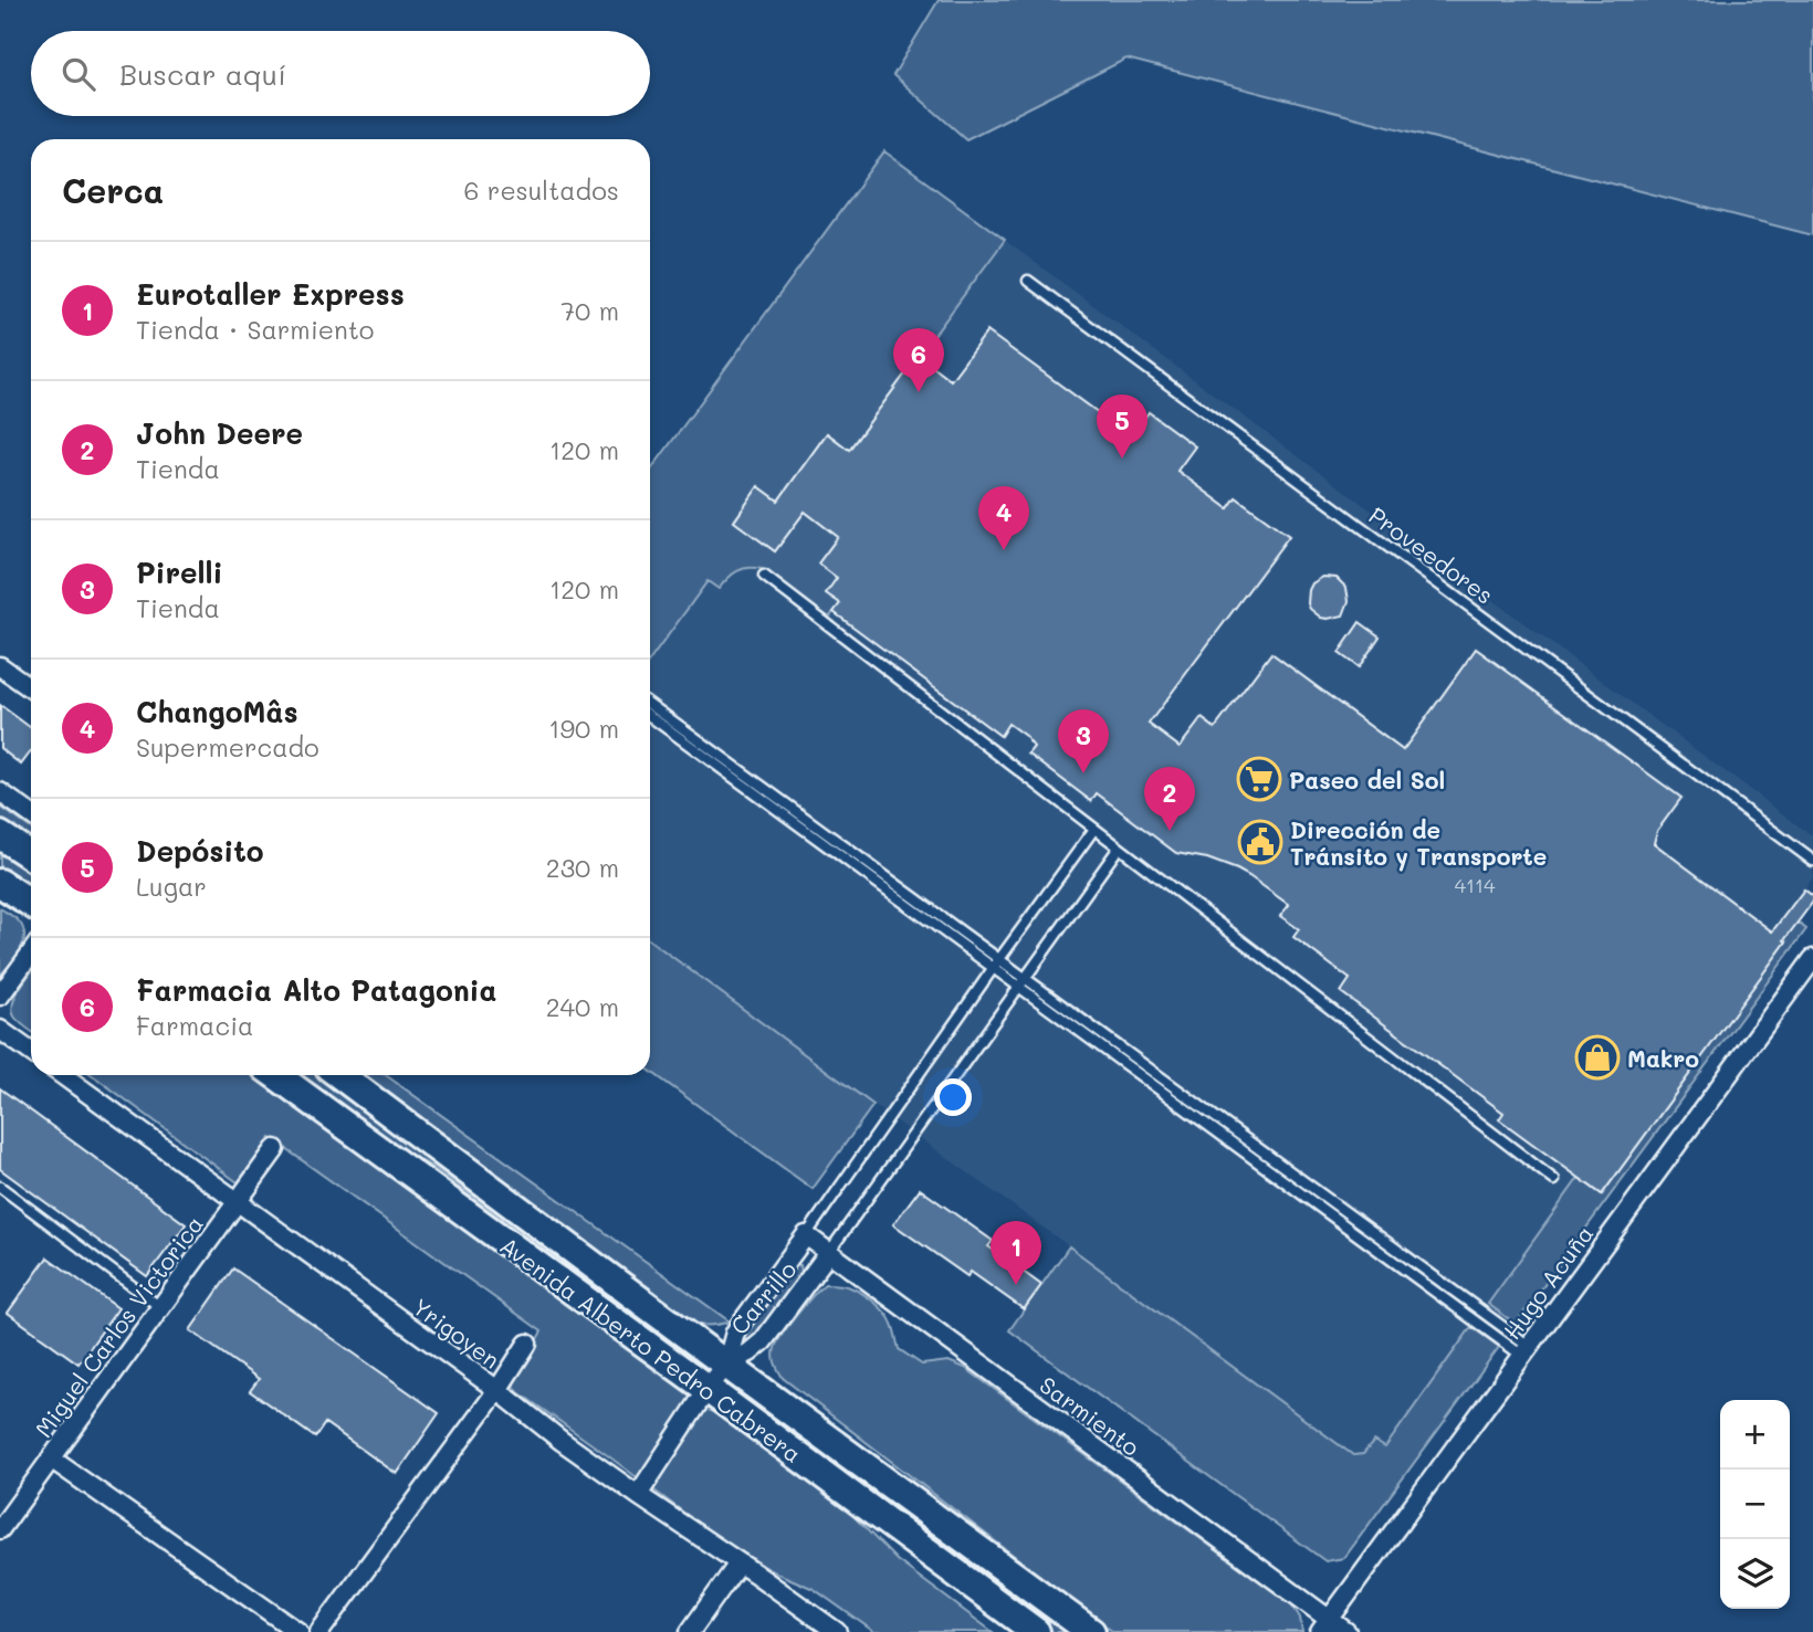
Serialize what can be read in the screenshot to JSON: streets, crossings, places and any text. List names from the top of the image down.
{
  "streets": {
    "main road": ["Avenida Alberto Pedro Cabrera"],
    "street": [
      "Hugo Acuña",
      "Carrillo",
      "Miguel Carlos Victorica",
      "Yrigoyen",
      "Sarmiento"
    ],
    "lane": ["Proveedores"]
  },
  "crossings": [
    ["Hugo Acuña", "Sarmiento"],
    ["Carrillo", "Yrigoyen"],
    ["Carrillo", "Avenida Alberto Pedro Cabrera"],
    ["Carrillo", "Sarmiento"],
    ["Miguel Carlos Victorica", "Yrigoyen"]
  ],
  "places": {
    "supermarket": ["Paseo del Sol"],
    "public building": ["Dirección de Tránsito y Transporte"],
    "shop": ["Makro"]
  },
  "house_numbers": ["4114"],
  "page": {
    "search": "Buscar aquí",
    "heading": ["Cerca", "6 resultados"],
    "list": [
      {
        "mark": "1",
        "name": "Eurotaller Express",
        "note": "Tienda · Sarmiento",
        "value": "70 m"
      },
      {
        "mark": "2",
        "name": "John Deere",
        "note": "Tienda",
        "value": "120 m"
      },
      {
        "mark": "3",
        "name": "Pirelli",
        "note": "Tienda",
        "value": "120 m"
      },
      {
        "mark": "4",
        "name": "ChangoMâs",
        "note": "Supermercado",
        "value": "190 m"
      },
      {
        "mark": "5",
        "name": "Depósito",
        "note": "Lugar",
        "value": "230 m"
      },
      {
        "mark": "6",
        "name": "Farmacia Alto Patagonia",
        "note": "Farmacia",
        "value": "240 m"
      }
    ],
    "pins": [
      "6",
      "5",
      "4",
      "3",
      "2",
      "1"
    ],
    "map_buttons": ["+", "−"]
  }
}
